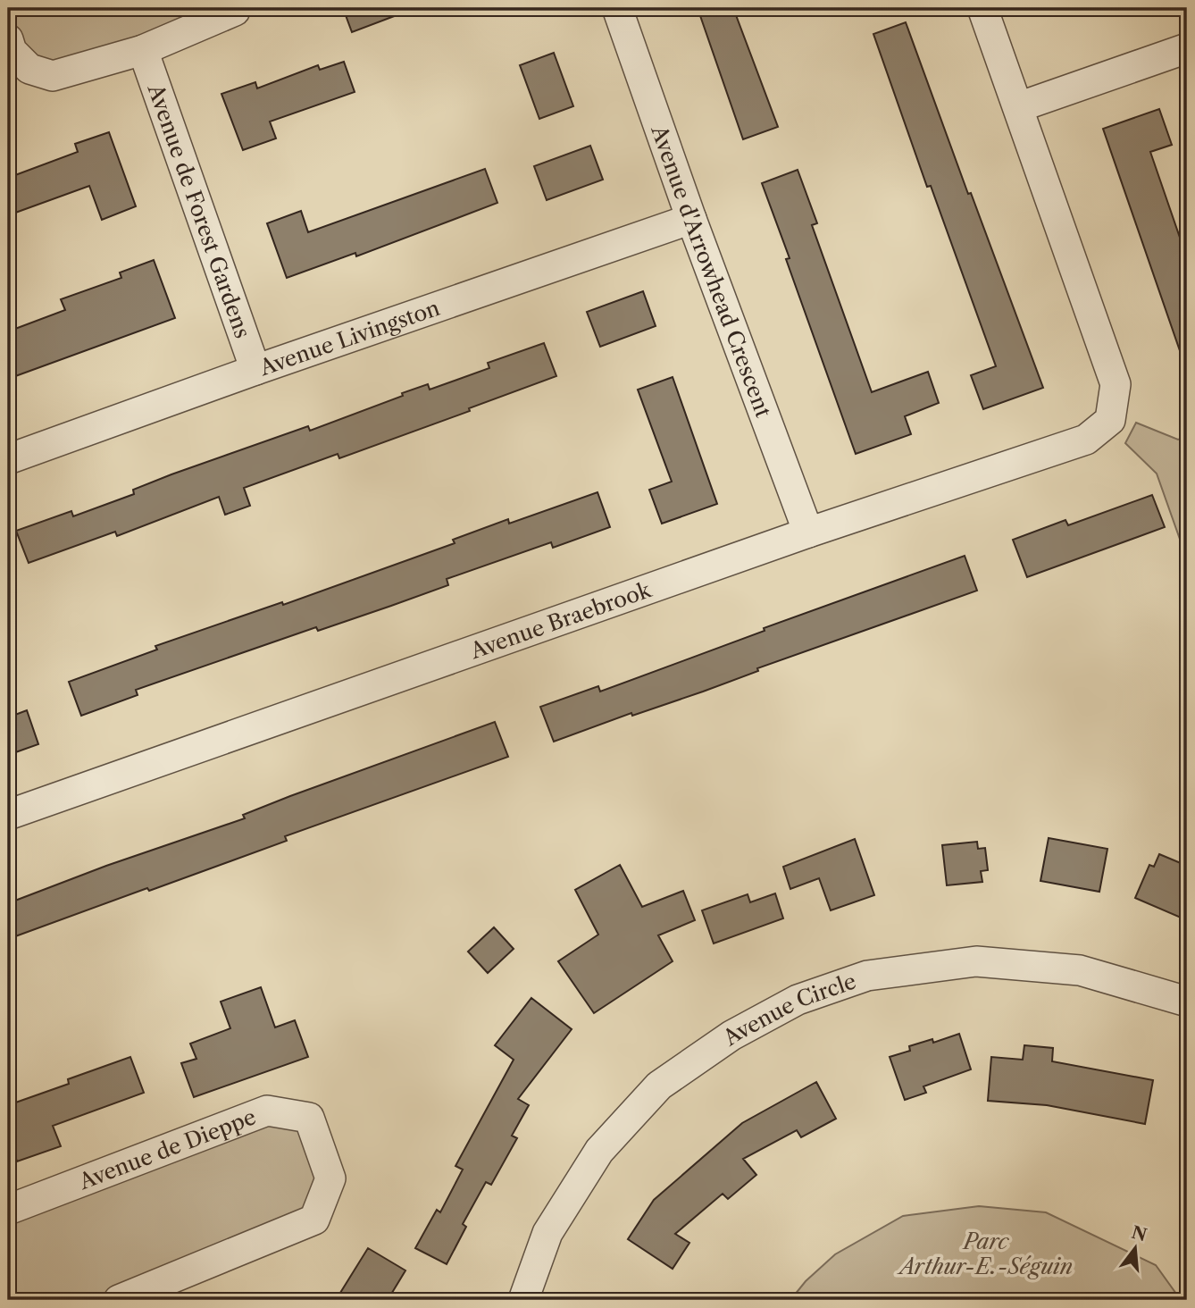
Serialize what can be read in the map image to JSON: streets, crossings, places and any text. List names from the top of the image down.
{
  "streets": {
    "street": [
      "Avenue de Forest Gardens",
      "Avenue d'Arrowhead Crescent",
      "Avenue Livingston",
      "Avenue Braebrook",
      "Avenue Circle",
      "Avenue de Dieppe"
    ]
  },
  "crossings": [
    ["Avenue de Forest Gardens", "Avenue Livingston"],
    ["Avenue d'Arrowhead Crescent", "Avenue Livingston"],
    ["Avenue d'Arrowhead Crescent", "Avenue Braebrook"]
  ],
  "parks": ["Parc Arthur-E.-Séguin"],
  "north": "top"
}
